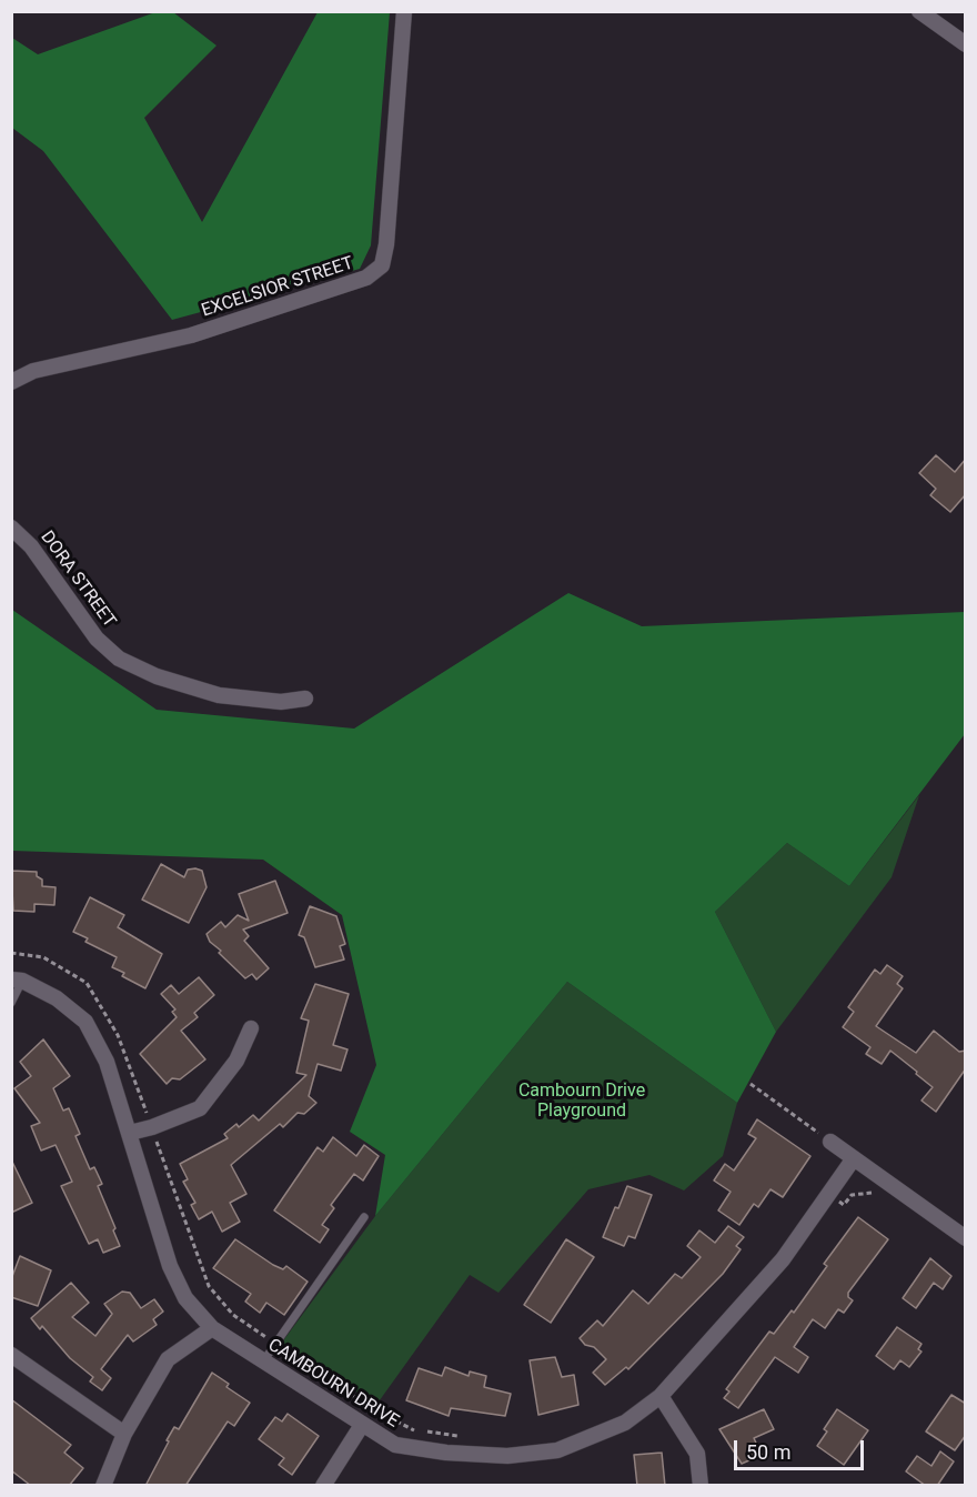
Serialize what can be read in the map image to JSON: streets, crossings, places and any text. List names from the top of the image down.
{
  "streets": {
    "street": ["EXCELSIOR STREET", "DORA STREET", "CAMBOURN DRIVE"]
  },
  "parks": ["Cambourn Drive Playground"],
  "scale_bar": "50 m"
}
